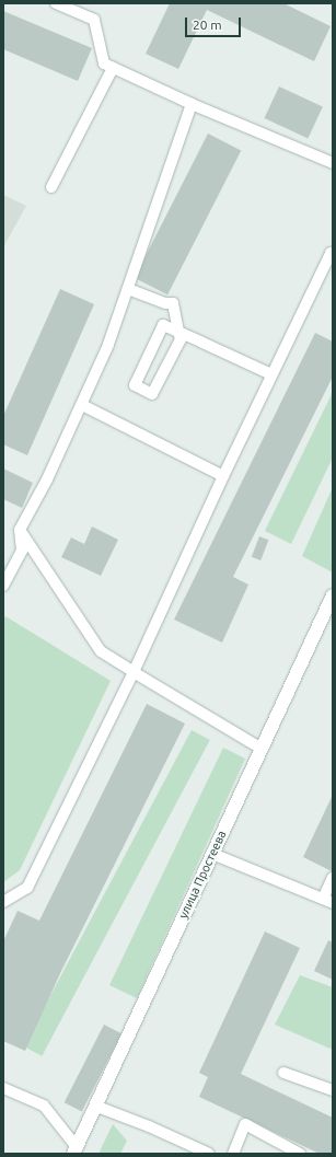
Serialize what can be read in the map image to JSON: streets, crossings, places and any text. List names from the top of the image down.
{
  "streets": {
    "street": ["улица Простеева"]
  },
  "scale_bar": "20 m"
}
